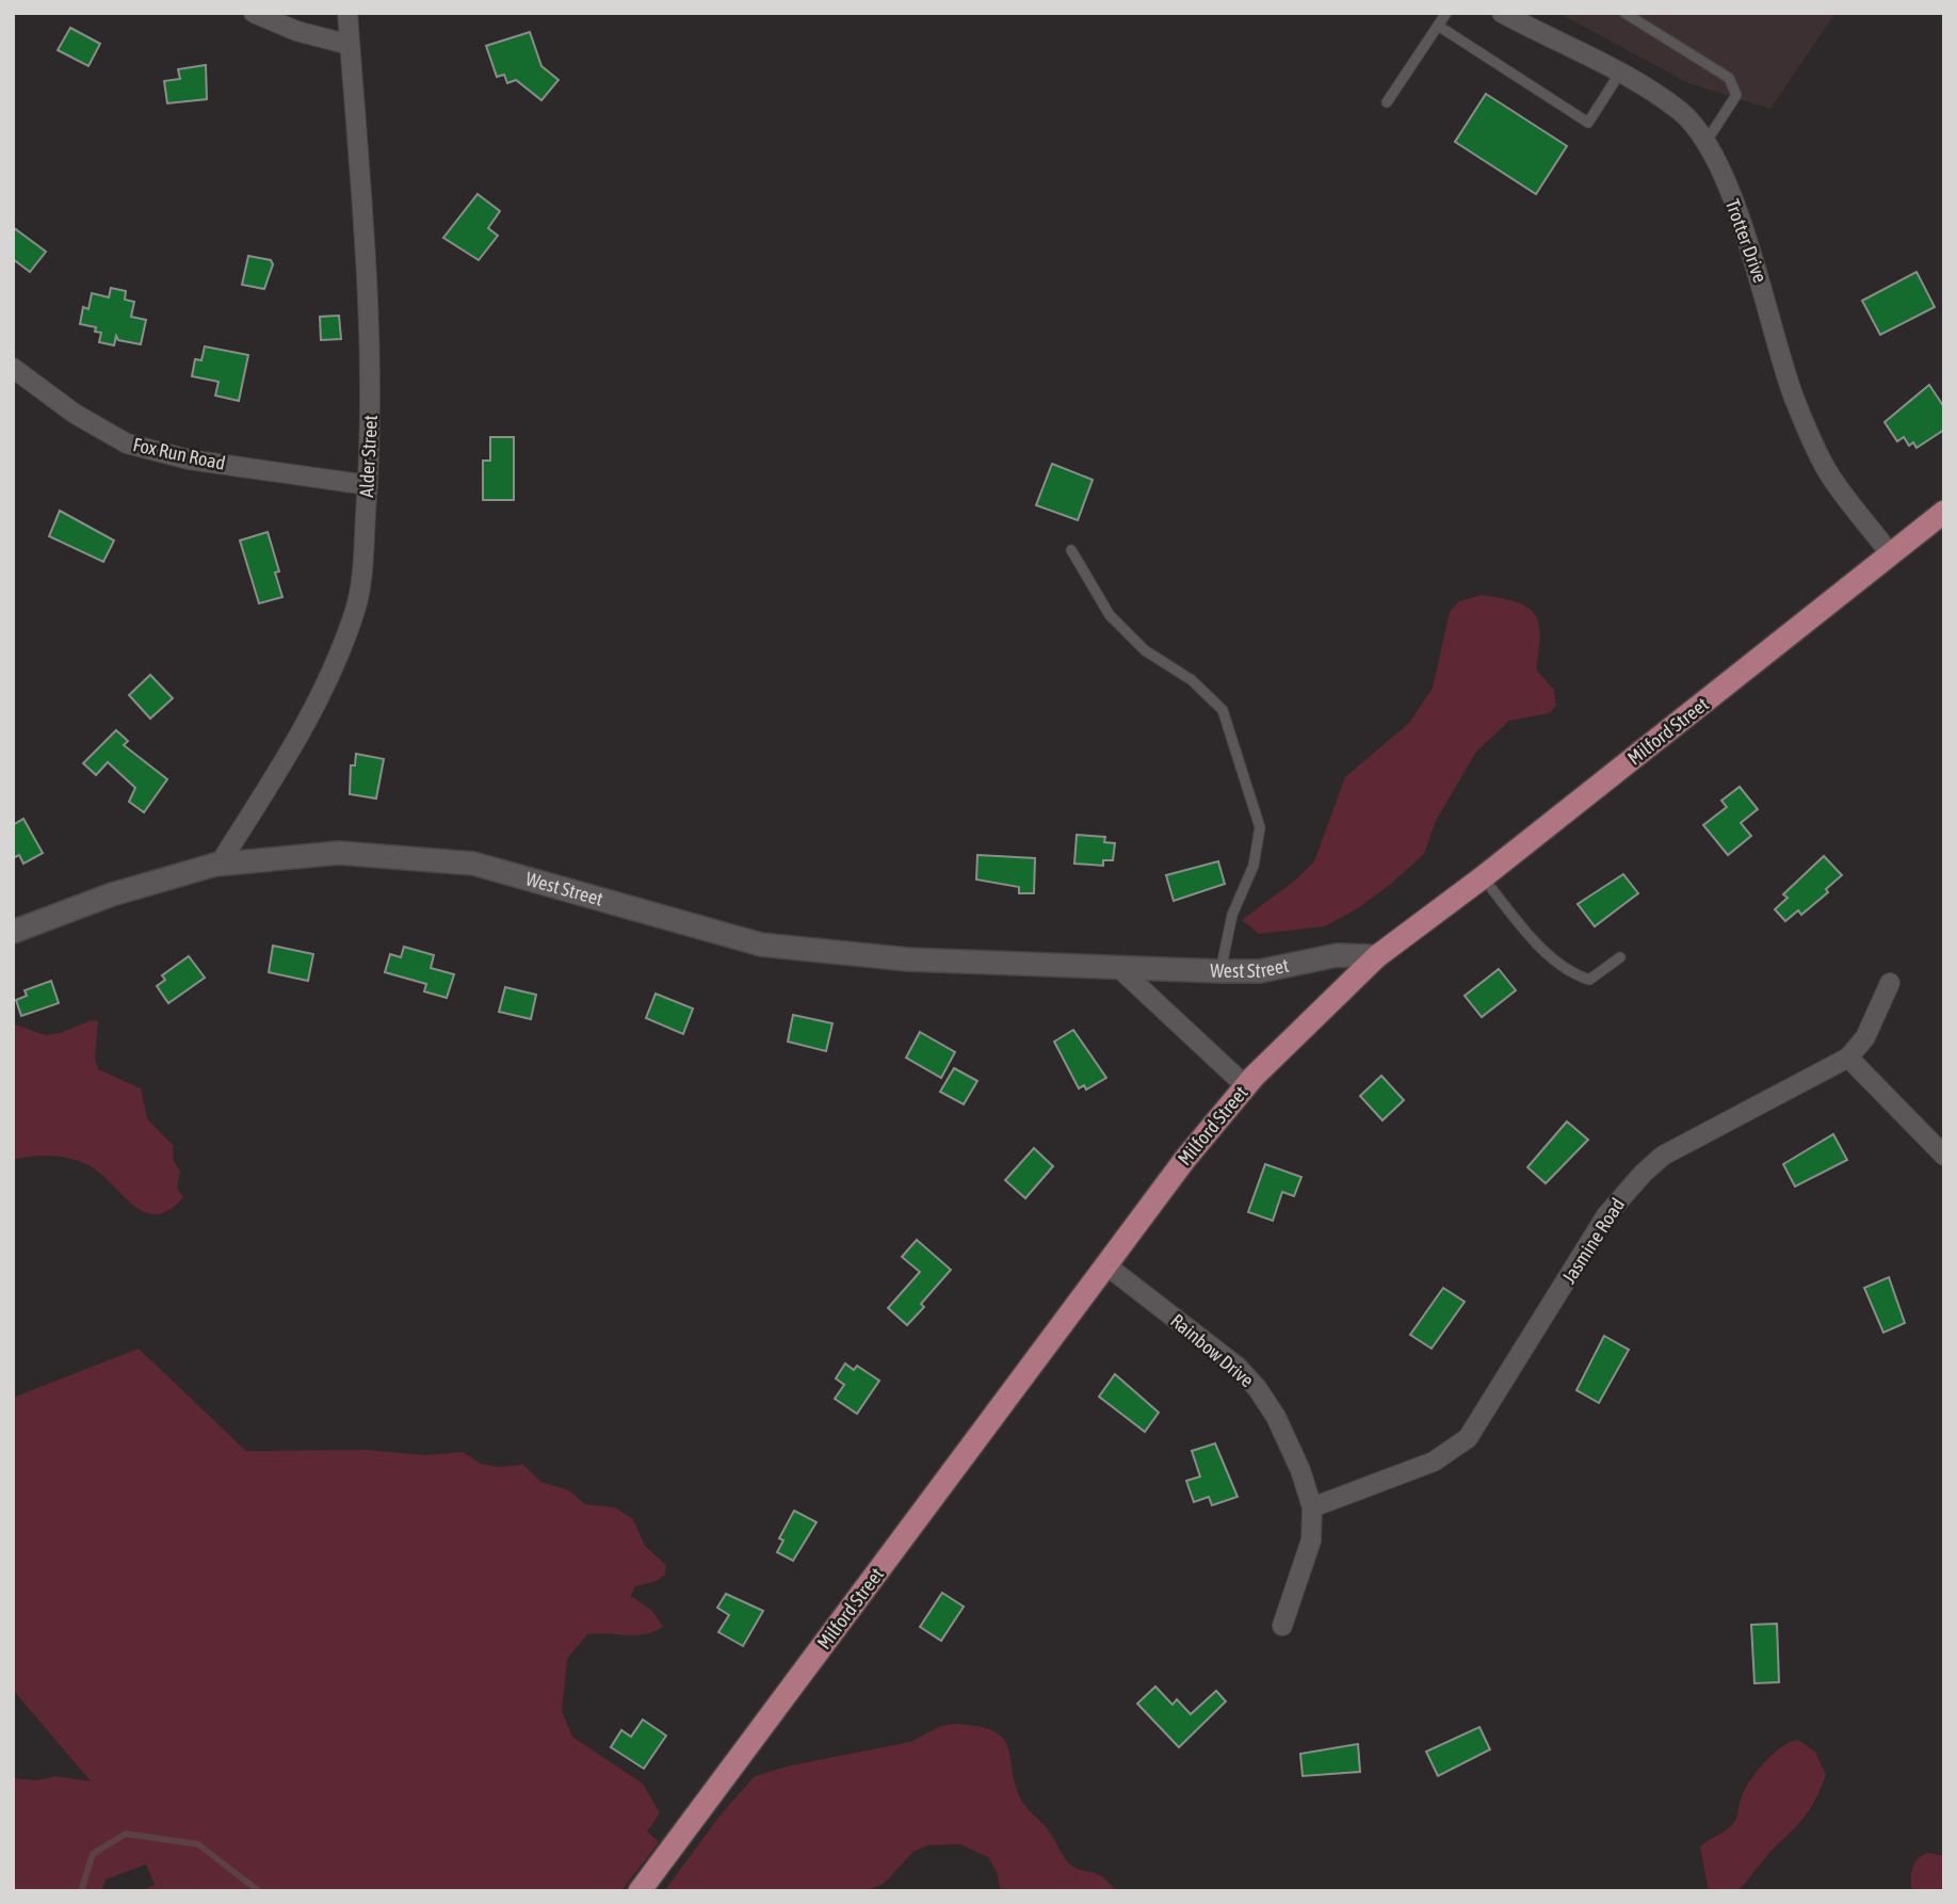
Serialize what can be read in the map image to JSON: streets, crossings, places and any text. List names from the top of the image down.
{
  "streets": {
    "main road": ["Milford Street"],
    "street": [
      "Trotter Drive",
      "Fox Run Road",
      "Alder Street",
      "West Street",
      "Jasmine Road",
      "Rainbow Drive"
    ]
  },
  "crossings": [
    ["Trotter Drive", "Milford Street"],
    ["Fox Run Road", "Alder Street"],
    ["Alder Street", "West Street"],
    ["Milford Street", "West Street"],
    ["Milford Street", "Rainbow Drive"],
    ["Jasmine Road", "Rainbow Drive"]
  ]
}
